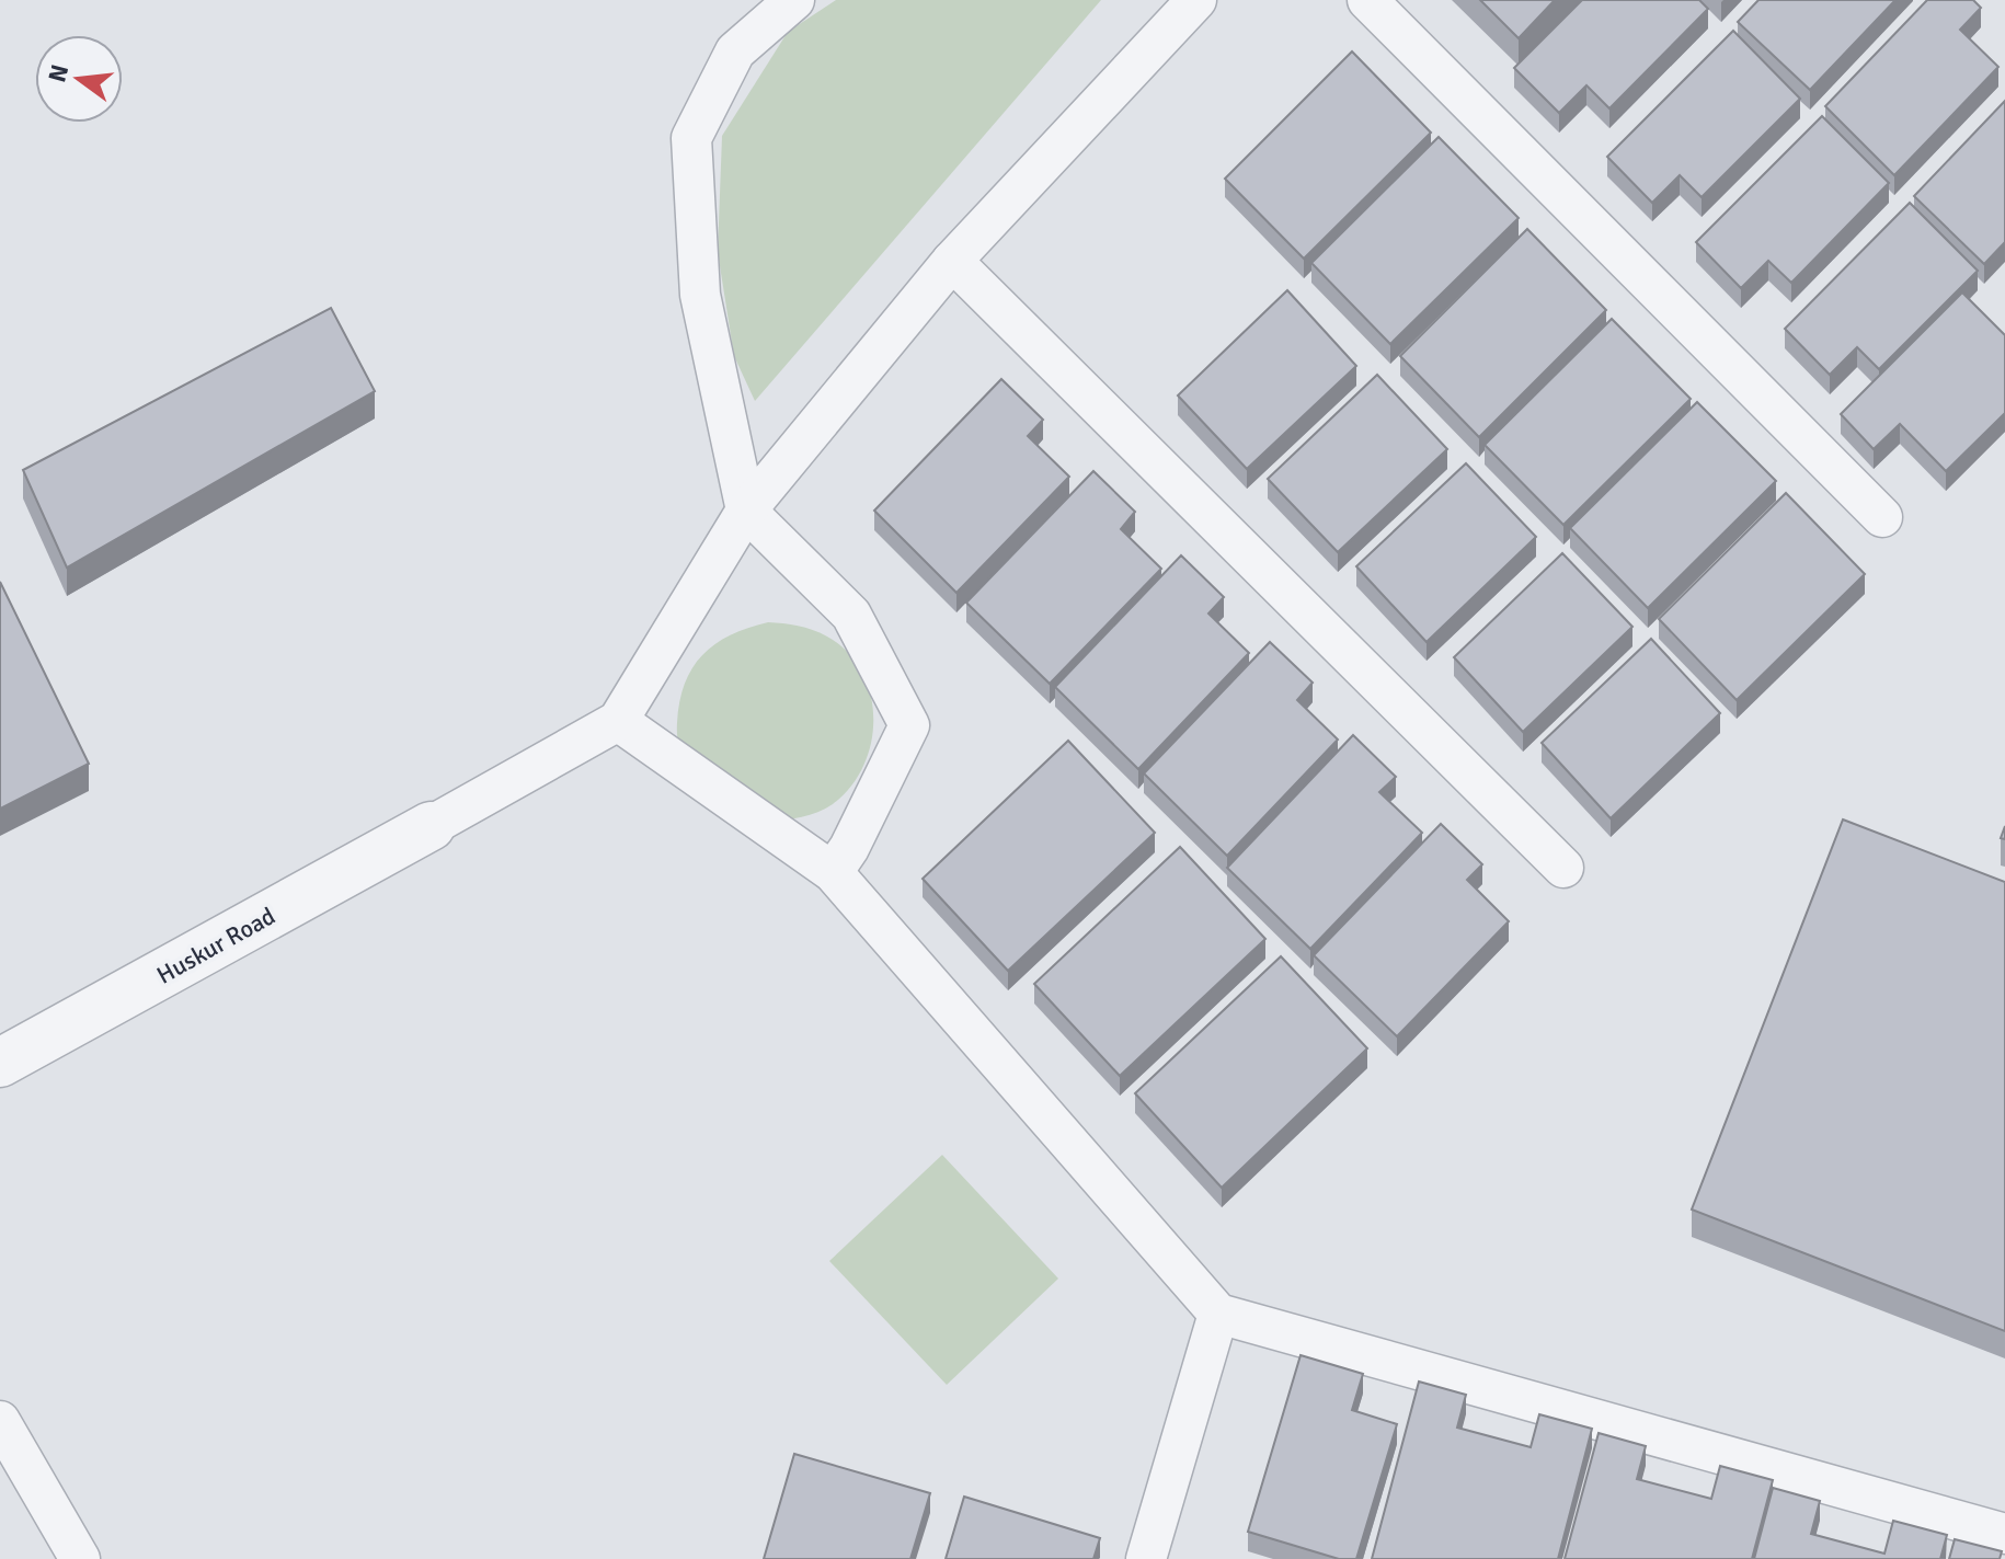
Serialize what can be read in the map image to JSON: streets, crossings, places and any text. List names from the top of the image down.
{
  "streets": {
    "street": ["Huskur Road"]
  },
  "north": "left"
}
